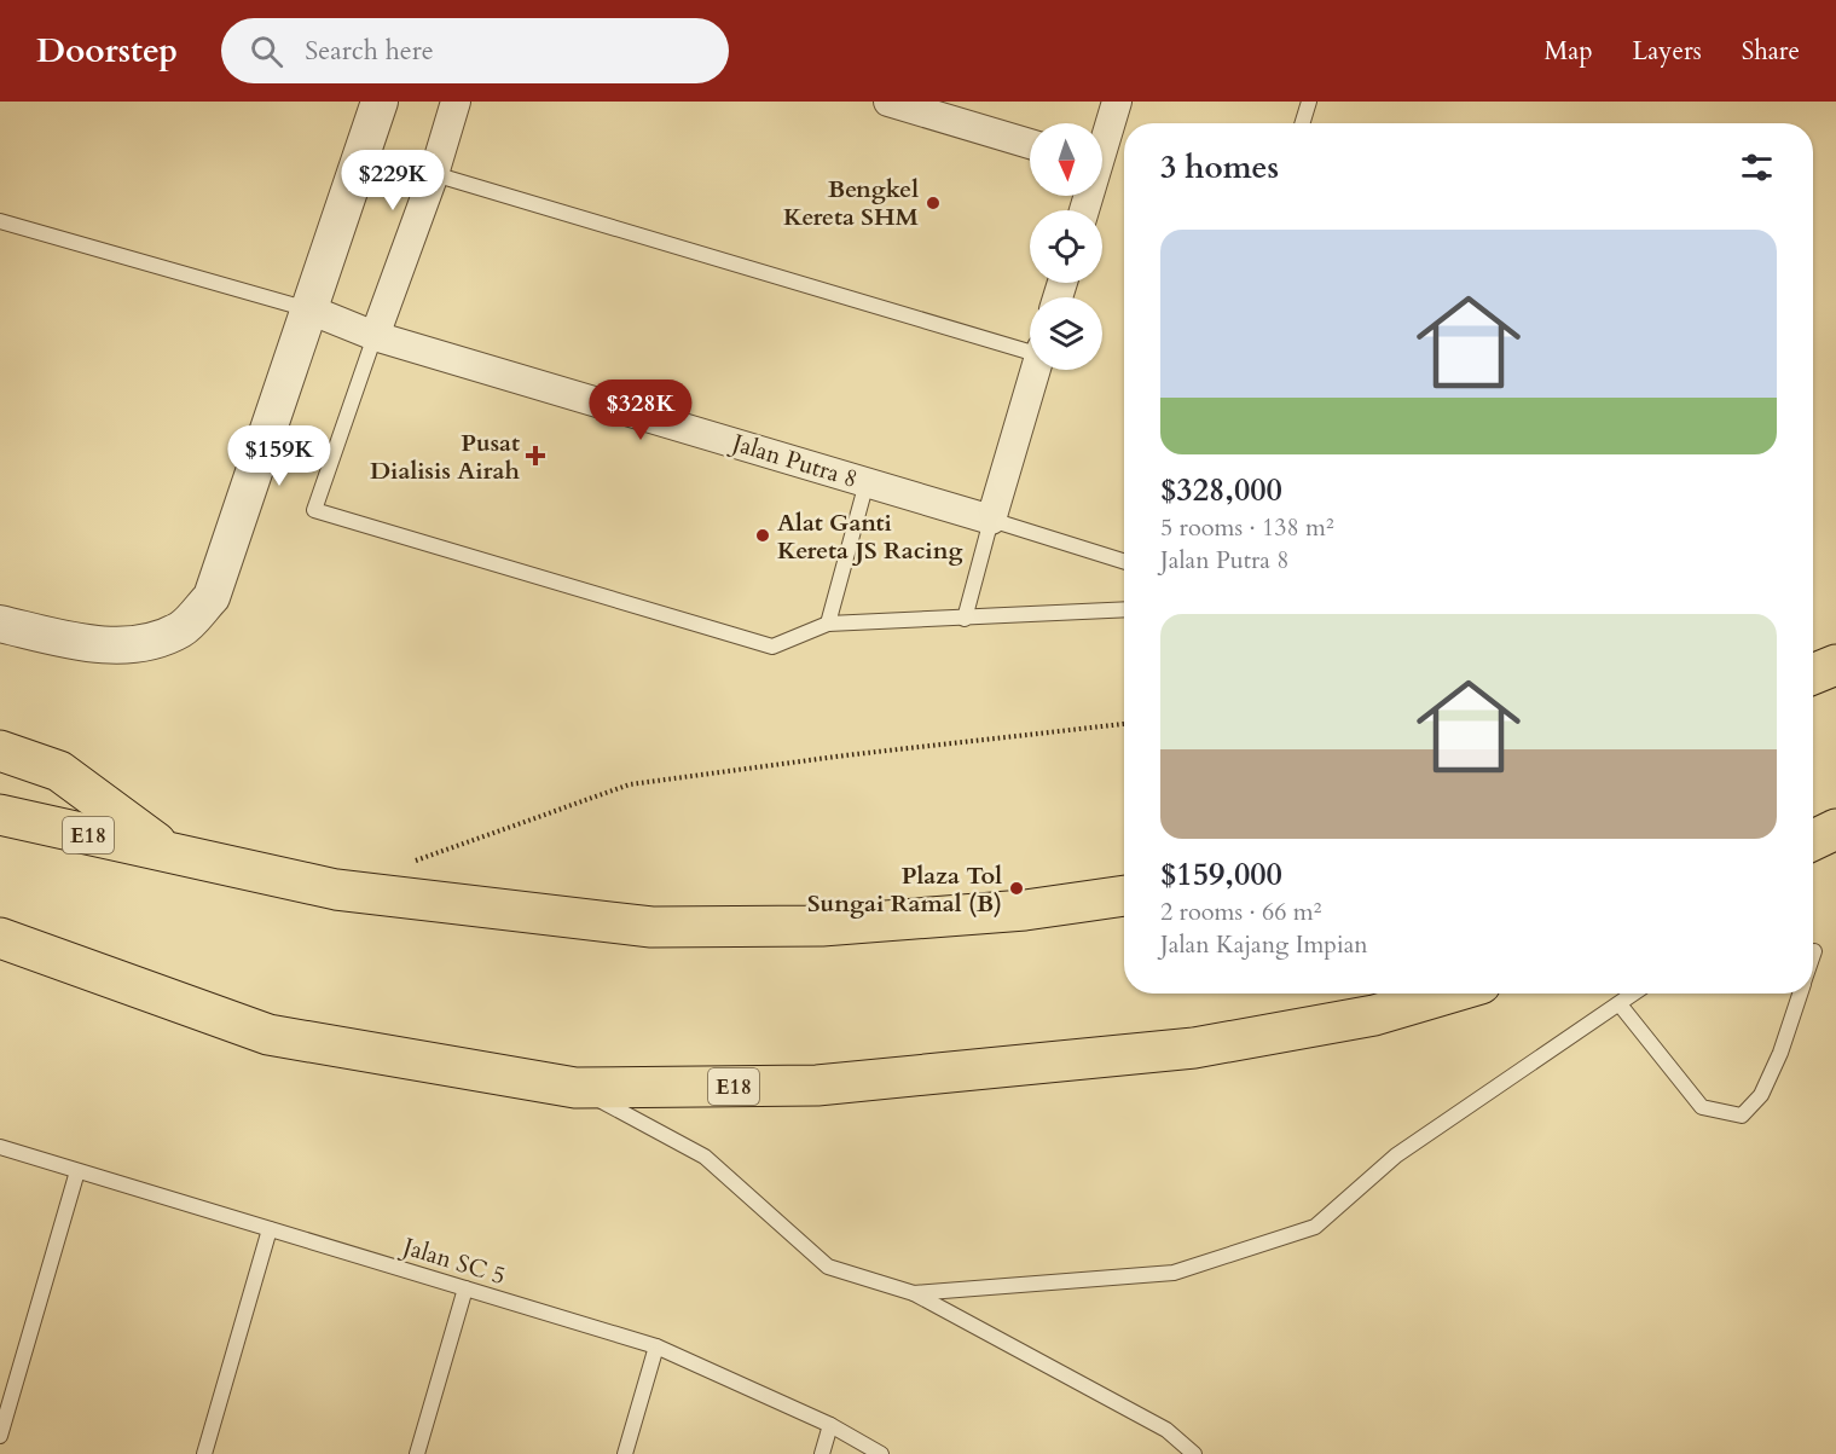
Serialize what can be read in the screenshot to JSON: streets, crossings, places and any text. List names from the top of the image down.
{
  "streets": {
    "highway": ["E18"],
    "street": ["Jalan Putra 8"],
    "lane": ["Jalan SC 5"]
  },
  "places": {
    "other": ["Bengkel Kereta SHM", "Alat Ganti Kereta JS Racing", "Plaza Tol Sungai Ramal (B)"],
    "health": ["Pusat Dialisis Airah"]
  },
  "north": "bottom",
  "page": {
    "header": "Doorstep",
    "search": "Search here",
    "nav": ["Map", "Layers", "Share"],
    "heading": "3 homes",
    "price": ["$229K", "$328K", "$159K"],
    "list": [
      {
        "name": "$328,000",
        "note": "5 rooms · 138 m² · Jalan Putra 8"
      },
      {
        "name": "$159,000",
        "note": "2 rooms · 66 m² · Jalan Kajang Impian"
      }
    ]
  }
}
